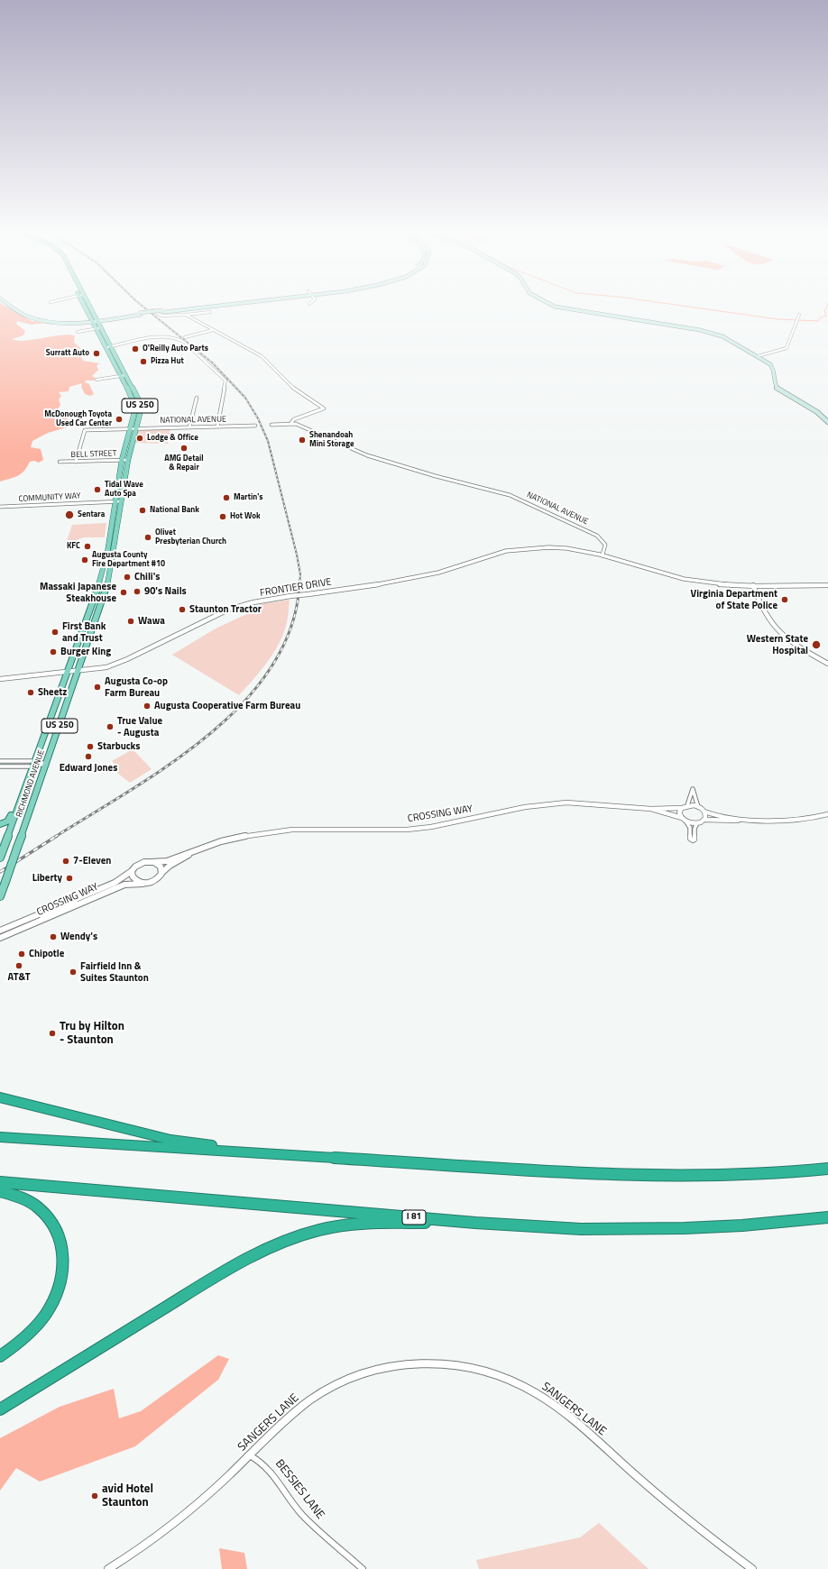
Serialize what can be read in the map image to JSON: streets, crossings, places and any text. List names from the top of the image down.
{
  "streets": {
    "highway": ["I 81"],
    "main road": ["US 250", "RICHMOND AVENUE"],
    "street": [
      "NATIONAL AVENUE",
      "BELL STREET",
      "COMMUNITY WAY",
      "FRONTIER DRIVE",
      "CROSSING WAY",
      "SANGERS LANE",
      "BESSIES LANE"
    ]
  },
  "crossings": [
    ["NATIONAL AVENUE", "BELL STREET"],
    ["NATIONAL AVENUE", "FRONTIER DRIVE"],
    ["NATIONAL AVENUE", "RICHMOND AVENUE"],
    ["BELL STREET", "RICHMOND AVENUE"],
    ["COMMUNITY WAY", "RICHMOND AVENUE"],
    ["FRONTIER DRIVE", "RICHMOND AVENUE"],
    ["SANGERS LANE", "BESSIES LANE"]
  ],
  "places": [
    "O'Reilly Auto Parts",
    "Surratt Auto",
    "Pizza Hut",
    "McDonough Toyota Used Car Center",
    "Lodge & Office",
    "Shenandoah Mini Storage",
    "AMG Detail & Repair",
    "Tidal Wave Auto Spa",
    "Martin's",
    "National Bank",
    "Sentara",
    "Hot Wok",
    "Olivet Presbyterian Church",
    "KFC",
    "Augusta County Fire Department #10",
    "Chili's",
    "90's Nails",
    "Massaki Japanese Steakhouse",
    "Virginia Department of State Police",
    "Staunton Tractor",
    "Wawa",
    "First Bank and Trust",
    "Western State Hospital",
    "Burger King",
    "Augusta Co-op Farm Bureau",
    "Sheetz",
    "Augusta Cooperative Farm Bureau",
    "True Value - Augusta",
    "Starbucks",
    "Edward Jones",
    "7-Eleven",
    "Liberty",
    "Wendy's",
    "Chipotle",
    "AT&T",
    "Fairfield Inn & Suites Staunton",
    "Tru by Hilton - Staunton",
    "avid Hotel Staunton"
  ]
}
